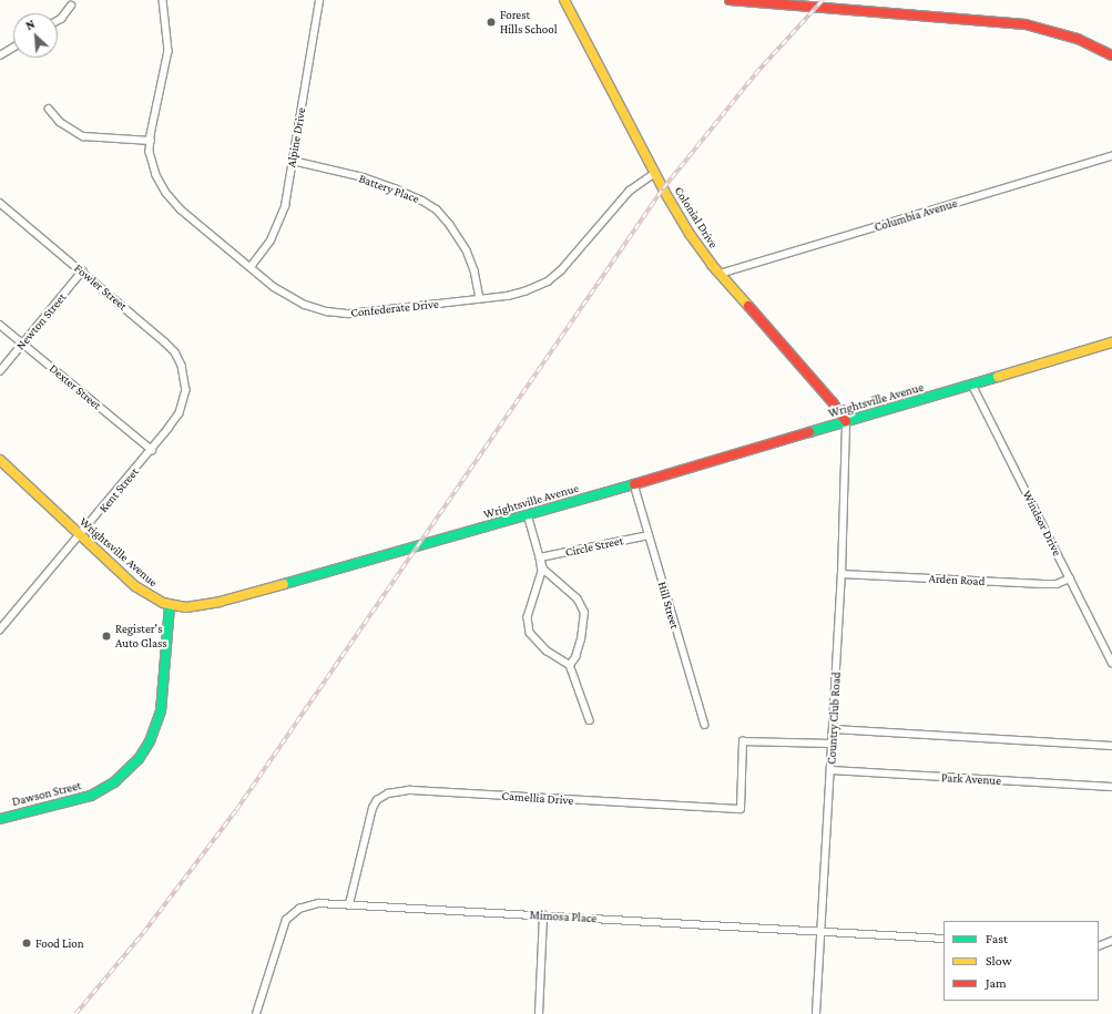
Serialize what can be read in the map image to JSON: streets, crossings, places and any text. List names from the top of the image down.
{
  "streets": {
    "street": [
      "Alpine Drive",
      "Battery Place",
      "Columbia Avenue",
      "Colonial Drive",
      "Fowler Street",
      "Confederate Drive",
      "Newton Street",
      "Dexter Street",
      "Wrightsville Avenue",
      "Kent Street",
      "Windsor Drive",
      "Circle Street",
      "Arden Road",
      "Hill Street",
      "Country Club Road",
      "Park Avenue",
      "Dawson Street",
      "Camellia Drive",
      "Mimosa Place"
    ]
  },
  "crossings": [
    ["Alpine Drive", "Battery Place"],
    ["Alpine Drive", "Confederate Drive"],
    ["Battery Place", "Confederate Drive"],
    ["Columbia Avenue", "Colonial Drive"],
    ["Colonial Drive", "Confederate Drive"],
    ["Colonial Drive", "Wrightsville Avenue"],
    ["Colonial Drive", "Country Club Road"],
    ["Fowler Street", "Newton Street"],
    ["Fowler Street", "Kent Street"],
    ["Newton Street", "Dexter Street"],
    ["Dexter Street", "Kent Street"],
    ["Wrightsville Avenue", "Kent Street"],
    ["Wrightsville Avenue", "Windsor Drive"],
    ["Wrightsville Avenue", "Hill Street"],
    ["Wrightsville Avenue", "Country Club Road"],
    ["Wrightsville Avenue", "Dawson Street"],
    ["Windsor Drive", "Arden Road"],
    ["Circle Street", "Hill Street"],
    ["Arden Road", "Country Club Road"],
    ["Country Club Road", "Park Avenue"],
    ["Country Club Road", "Camellia Drive"],
    ["Country Club Road", "Mimosa Place"],
    ["Camellia Drive", "Mimosa Place"]
  ],
  "places": ["Forest Hills School", "Register's Auto Glass", "Food Lion"],
  "legend": ["Fast", "Slow", "Jam"],
  "north": "top left"
}
